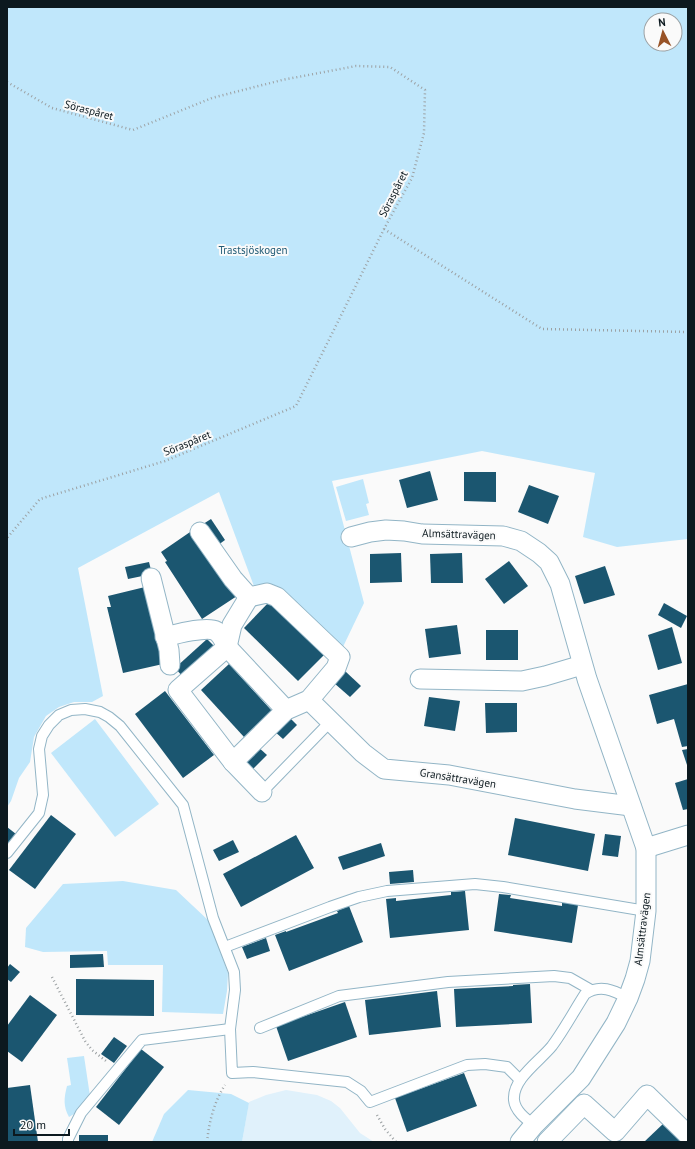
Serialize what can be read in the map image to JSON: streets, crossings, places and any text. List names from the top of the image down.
{
  "streets": {
    "street": ["Almsättravägen", "Gransättravägen"],
    "path": ["Söraspåret"]
  },
  "crossings": [
    ["Almsättravägen", "Gransättravägen"]
  ],
  "parks": ["Trastsjöskogen"],
  "scale_bar": "20 m",
  "north": "top"
}
